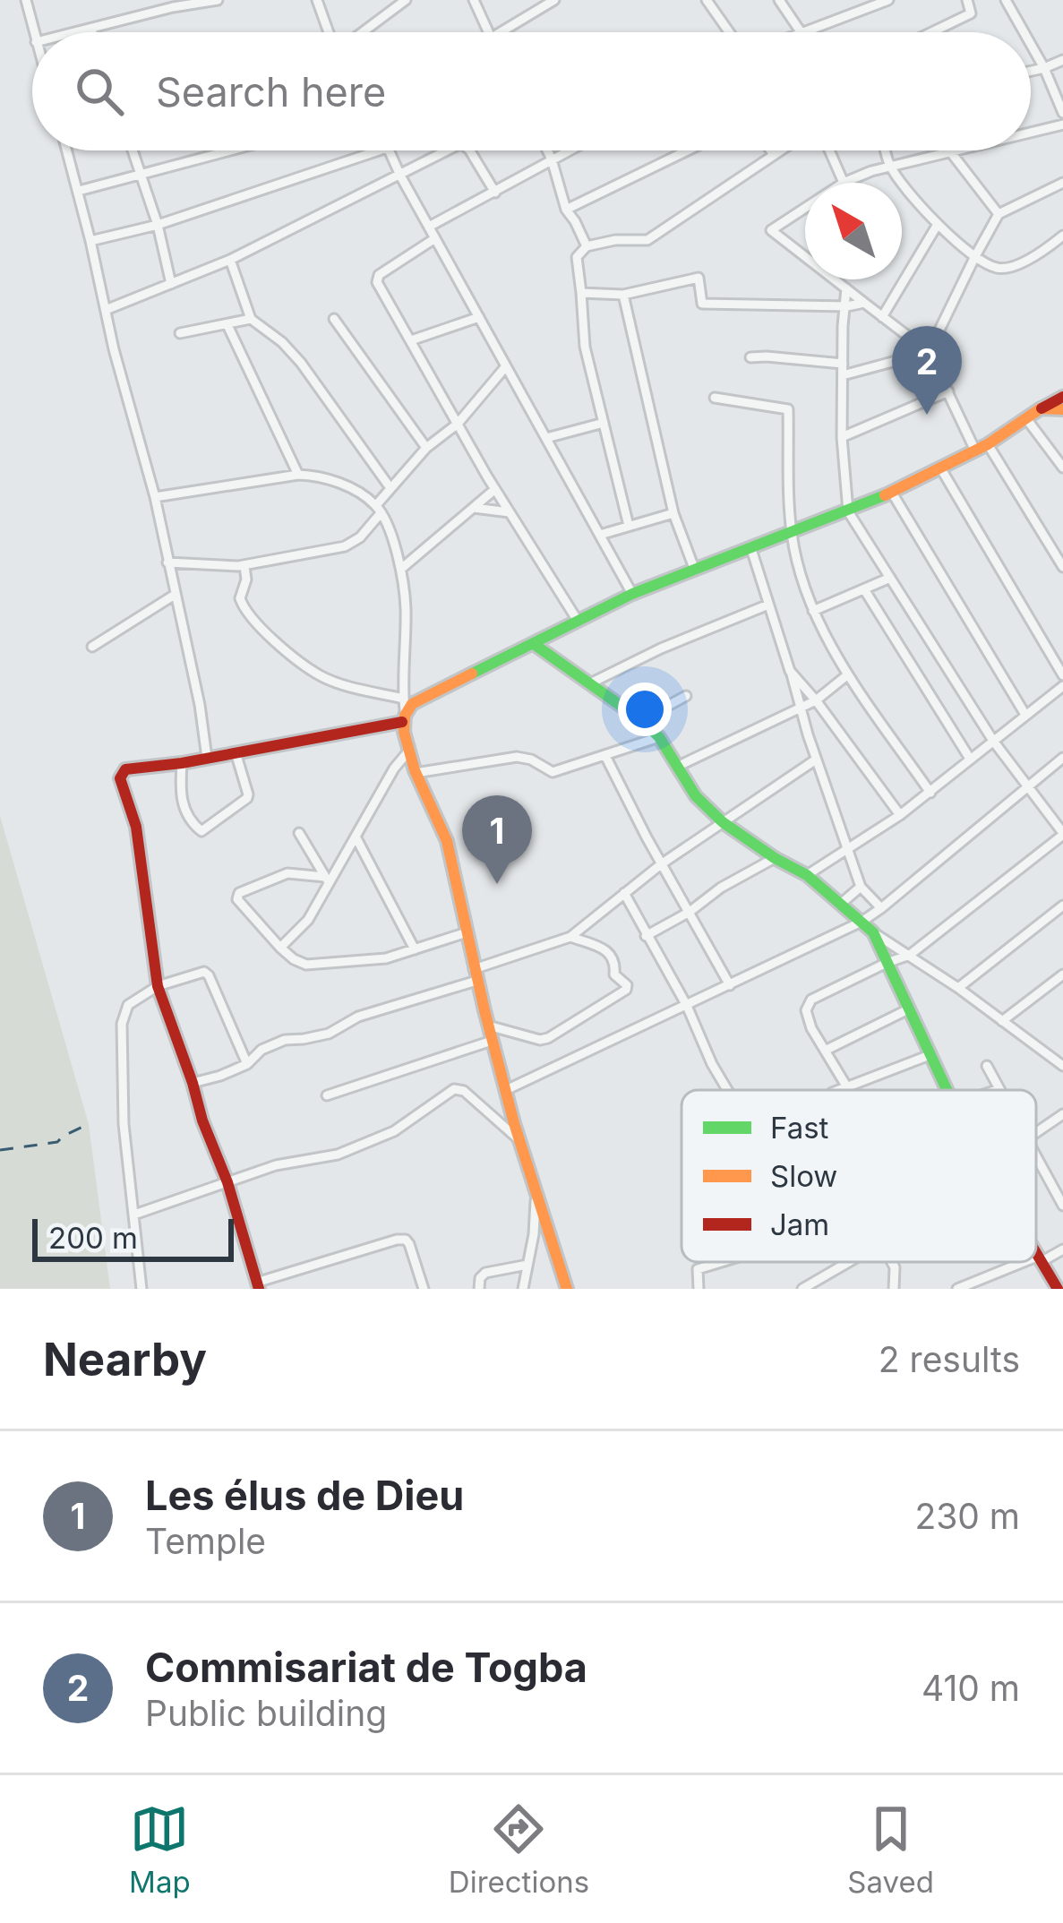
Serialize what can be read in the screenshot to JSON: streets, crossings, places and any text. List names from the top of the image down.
{
  "legend": ["Fast", "Slow", "Jam"],
  "scale_bar": "200 m",
  "north": "top left",
  "page": {
    "search": "Search here",
    "pins": ["2", "1"],
    "scale": "200 m",
    "heading": ["Nearby", "2 results"],
    "list": [
      {
        "mark": "1",
        "name": "Les élus de Dieu",
        "note": "Temple",
        "value": "230 m"
      },
      {
        "mark": "2",
        "name": "Commisariat de Togba",
        "note": "Public building",
        "value": "410 m"
      }
    ],
    "nav": ["Map", "Directions", "Saved"]
  }
}
